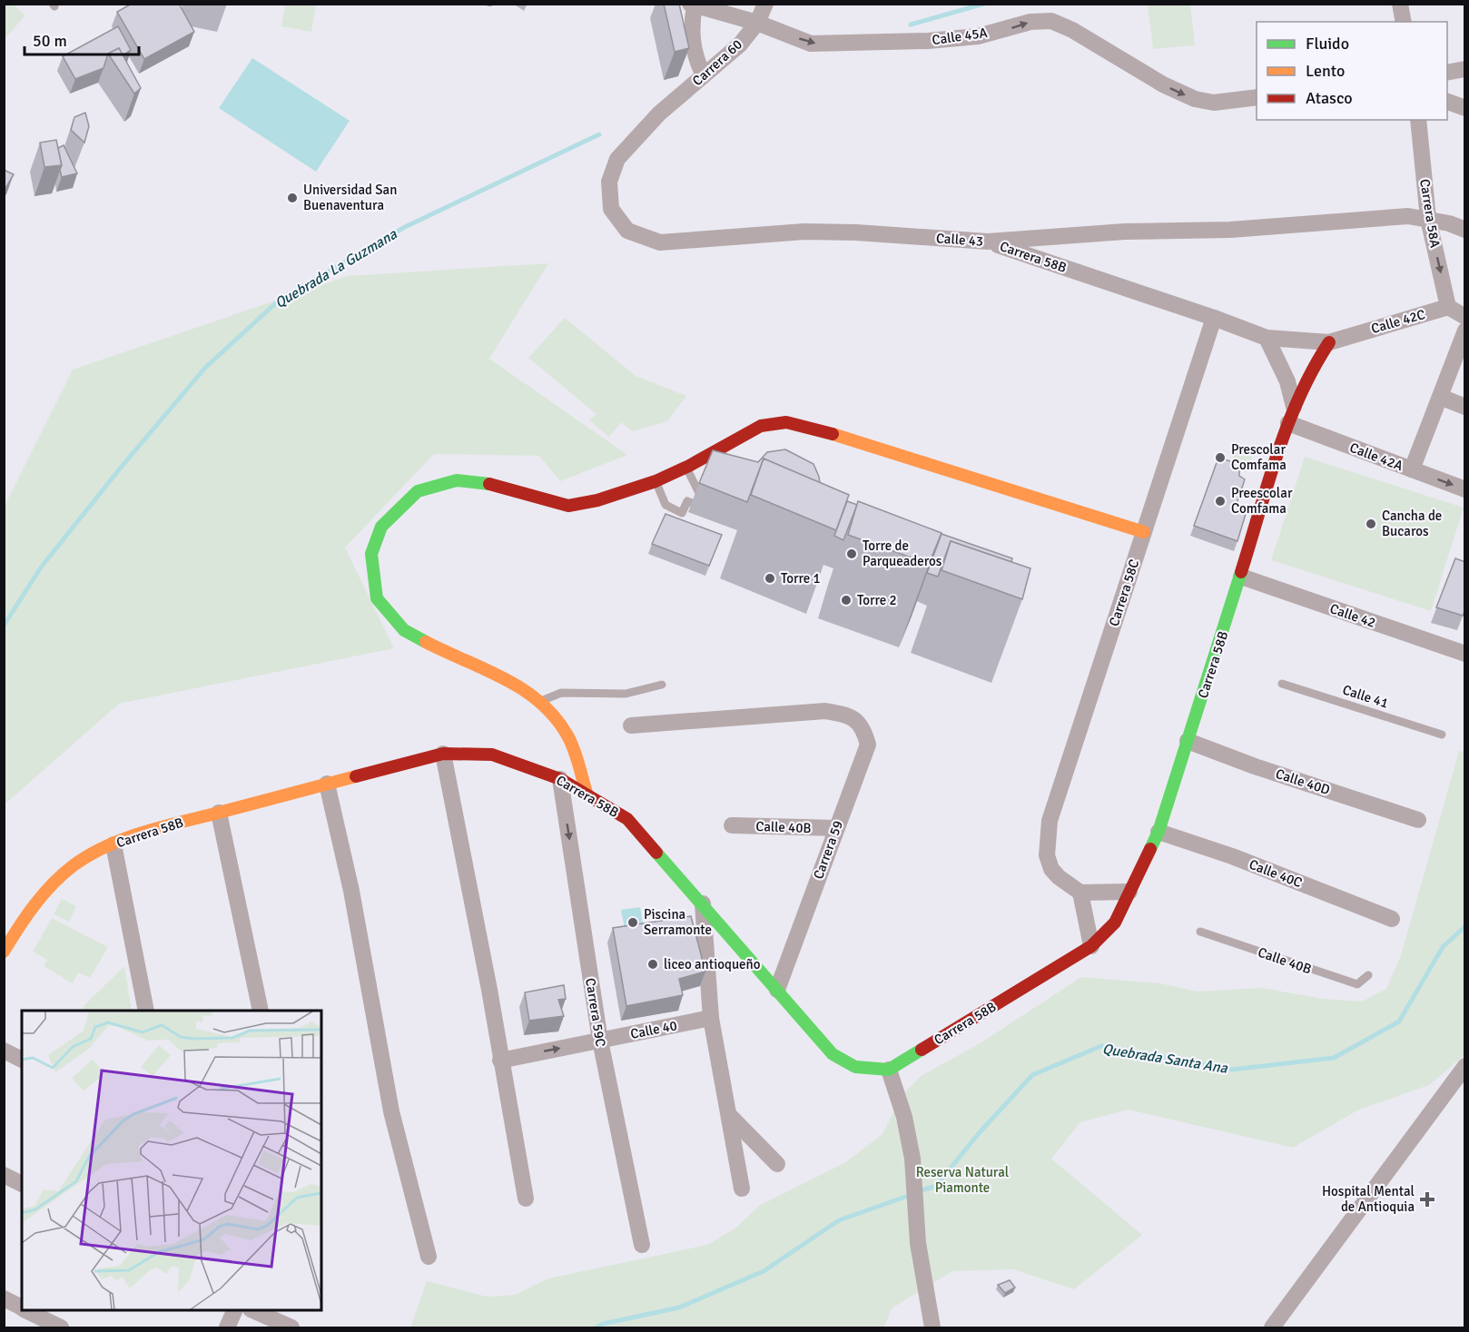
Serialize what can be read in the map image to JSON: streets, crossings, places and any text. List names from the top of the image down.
{
  "streets": {
    "street": [
      "Calle 45A",
      "Carrera 60",
      "Carrera 58A",
      "Calle 43",
      "Carrera 58B",
      "Calle 42C",
      "Calle 42A",
      "Carrera 58C",
      "Calle 42",
      "Calle 40D",
      "Calle 40B",
      "Carrera 59",
      "Calle 40C",
      "Carrera 59C",
      "Calle 40"
    ],
    "lane": ["Calle 41"]
  },
  "crossings": [
    ["Calle 45A", "Carrera 60"],
    ["Carrera 60", "Calle 43"],
    ["Carrera 58A", "Calle 43"],
    ["Carrera 58A", "Calle 42C"],
    ["Calle 43", "Carrera 58B"],
    ["Carrera 58B", "Calle 42C"],
    ["Carrera 58B", "Calle 42A"],
    ["Carrera 58B", "Carrera 58C"],
    ["Carrera 58B", "Calle 42"],
    ["Carrera 58B", "Calle 40D"],
    ["Carrera 58B", "Carrera 59"],
    ["Carrera 58B", "Calle 40C"],
    ["Carrera 58B", "Carrera 59C"],
    ["Calle 40B", "Carrera 59"],
    ["Carrera 59C", "Calle 40"]
  ],
  "one_way": ["Calle 45A", "Carrera 58A", "Calle 40"],
  "water": ["Quebrada La Guzmana", "Quebrada Santa Ana"],
  "parks": ["Reserva Natural Piamonte"],
  "places": {
    "other": [
      "Universidad San Buenaventura",
      "Prescolar Comfama",
      "Preescolar Comfama",
      "Cancha de Bucaros",
      "Torre de Parqueaderos",
      "Torre 1",
      "Torre 2",
      "Piscina Serramonte",
      "liceo antioqueño"
    ],
    "health": ["Hospital Mental de Antioquia"]
  },
  "legend": ["Fluido", "Lento", "Atasco"],
  "scale_bar": "50 m"
}
